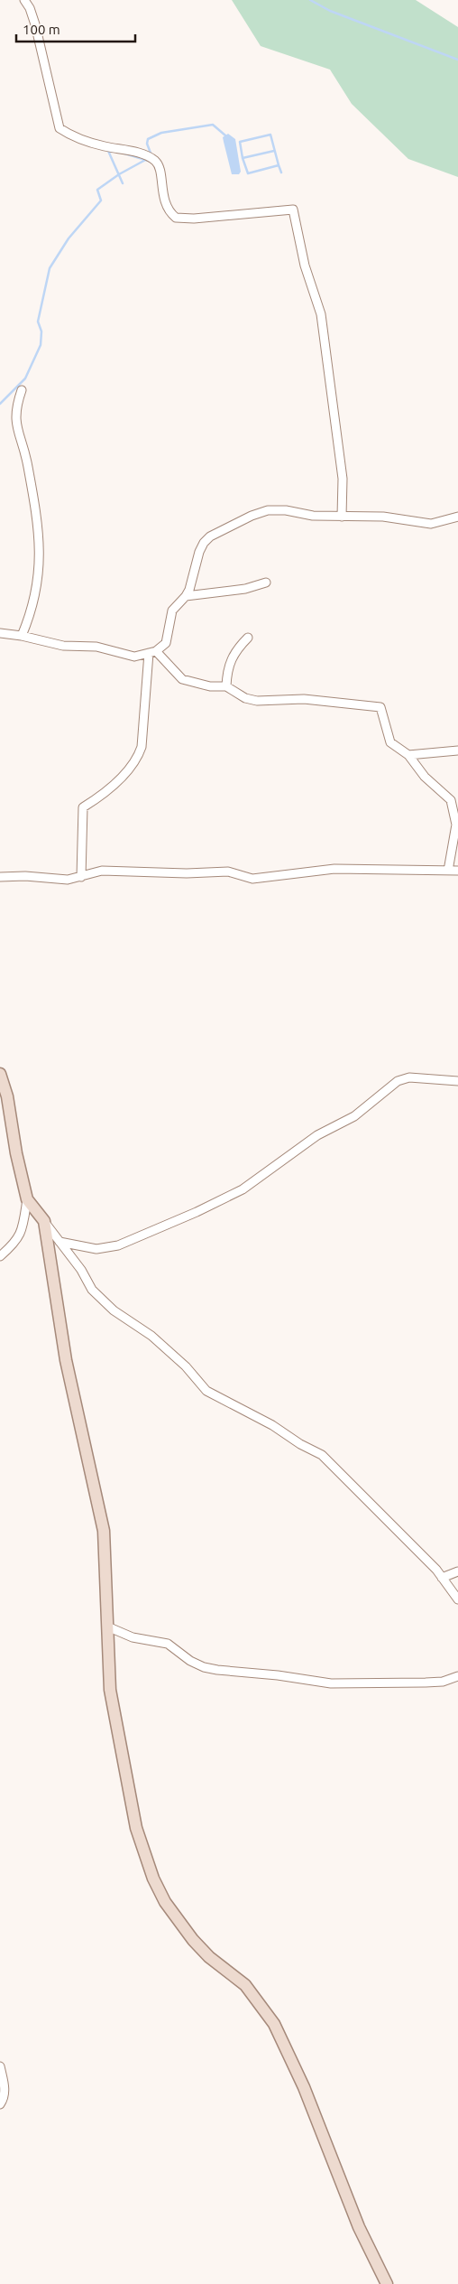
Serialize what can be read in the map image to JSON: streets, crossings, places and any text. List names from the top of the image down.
{
  "scale_bar": "100 m"
}
